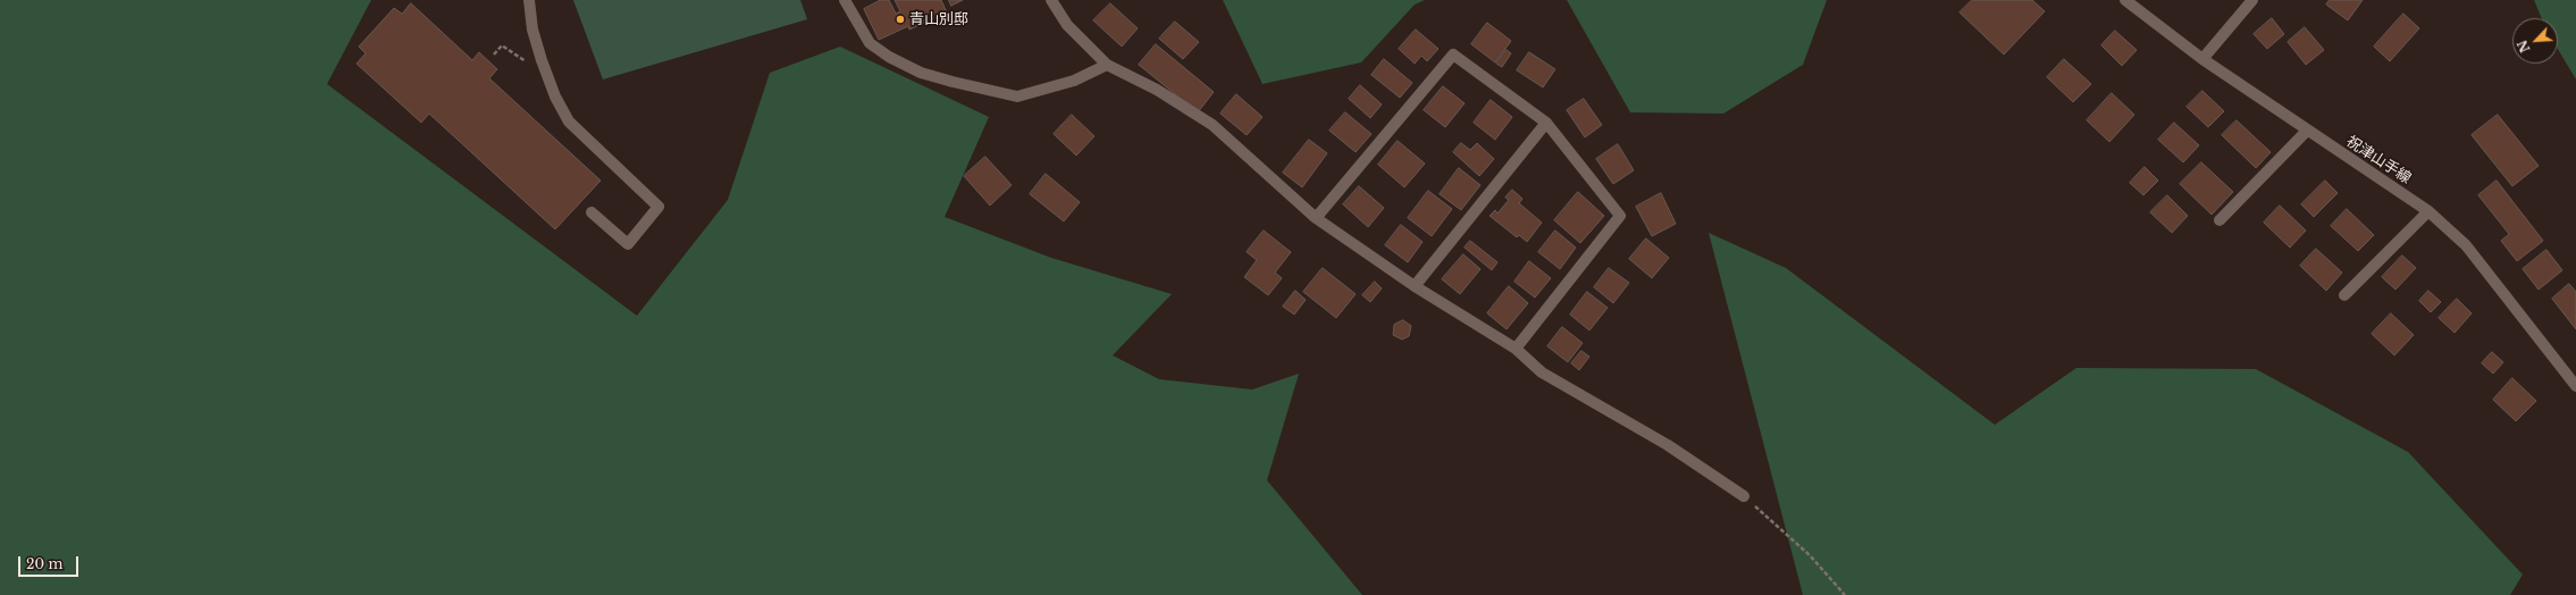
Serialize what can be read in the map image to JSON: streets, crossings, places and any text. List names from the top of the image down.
{
  "streets": {
    "street": ["祝津山手線"]
  },
  "places": ["青山別邸"],
  "scale_bar": "20 m",
  "north": "bottom left"
}
